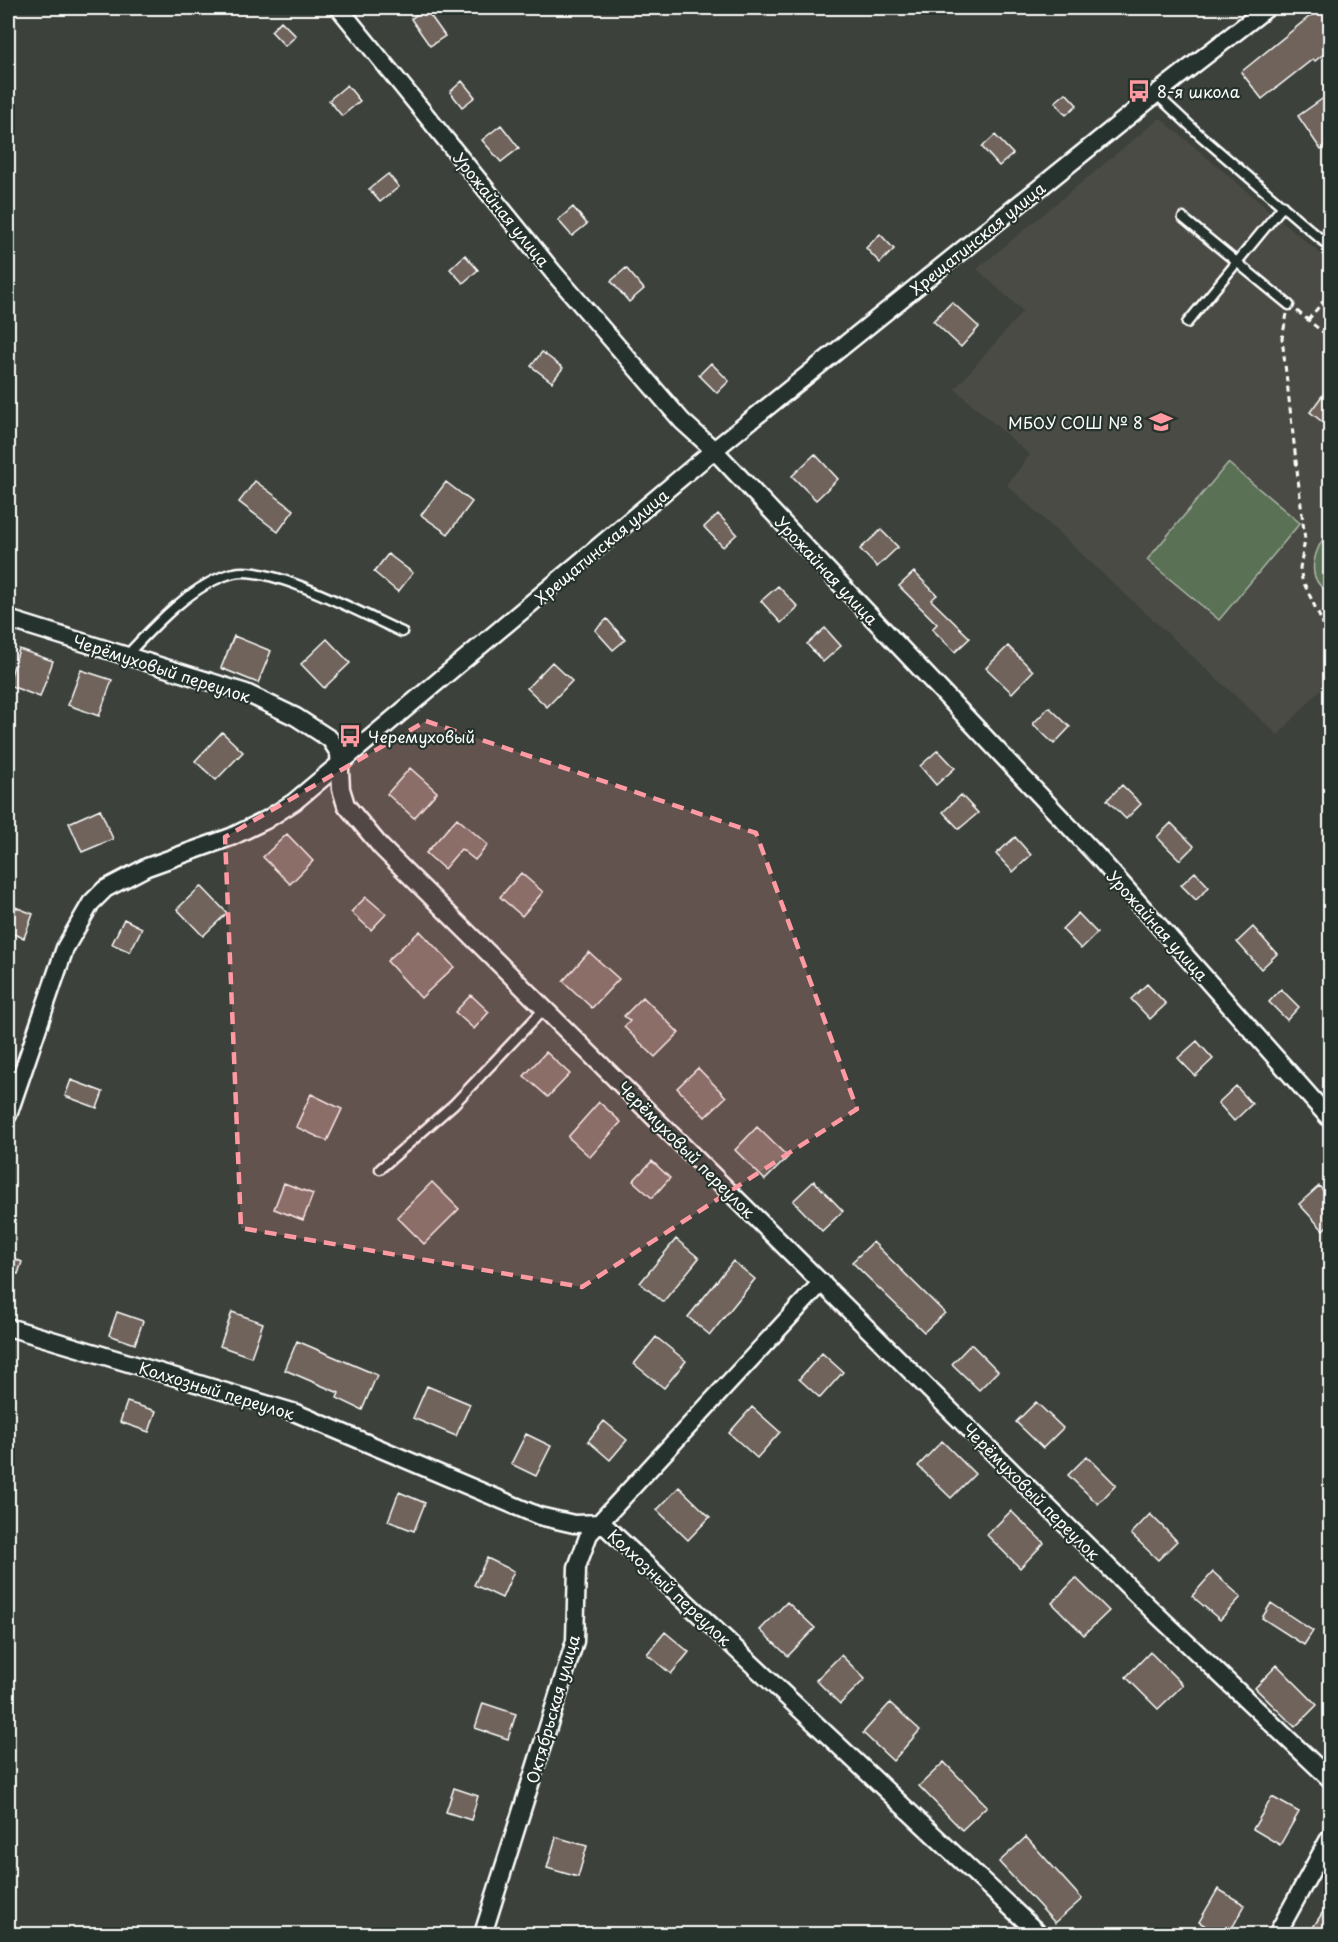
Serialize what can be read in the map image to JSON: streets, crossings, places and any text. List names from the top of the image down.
{
  "streets": {
    "street": [
      "Урожайная улица",
      "Хрещатинская улица",
      "Черёмуховый переулок",
      "Колхозный переулок",
      "Октябрьская улица"
    ]
  },
  "crossings": [
    ["Урожайная улица", "Хрещатинская улица"],
    ["Хрещатинская улица", "Черёмуховый переулок"],
    ["Черёмуховый переулок", "Октябрьская улица"],
    ["Колхозный переулок", "Октябрьская улица"]
  ],
  "places": {
    "bus stop": ["8-я школа", "Черемуховый"],
    "school or university": ["МБОУ СОШ № 8"]
  }
}
